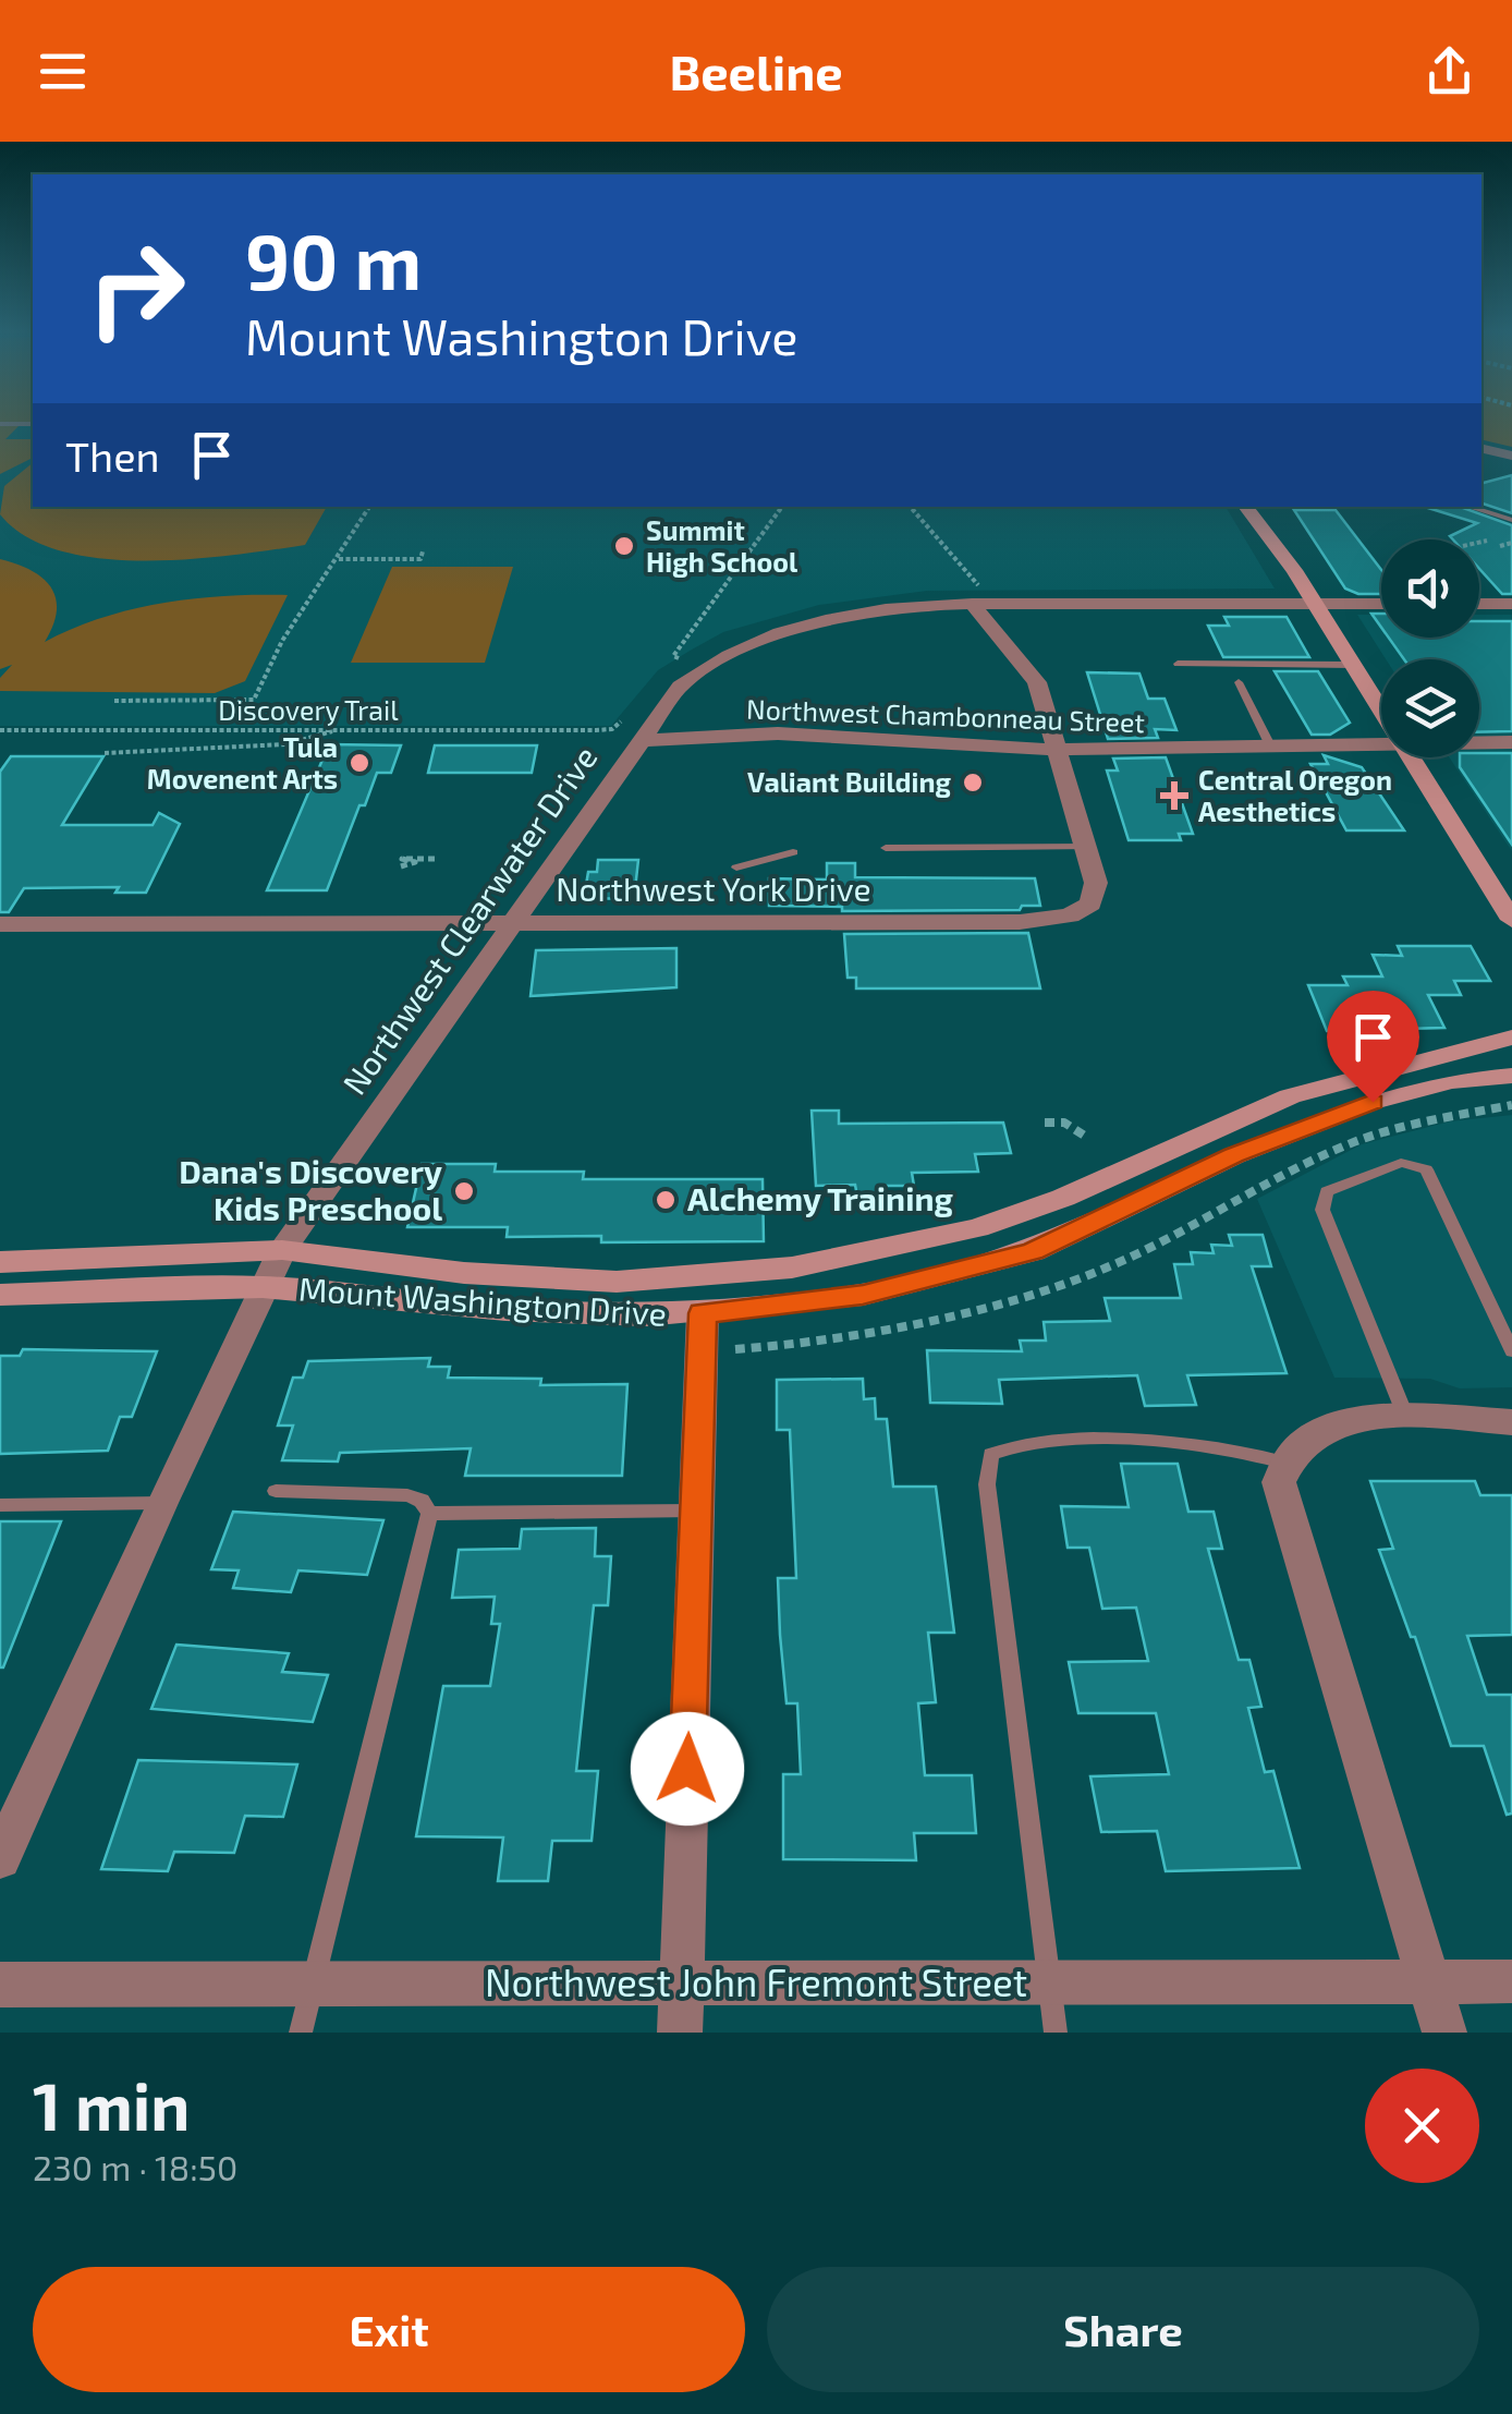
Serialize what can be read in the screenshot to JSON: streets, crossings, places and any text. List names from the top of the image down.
{
  "streets": {
    "main road": ["Mount Washington Drive"],
    "street": [
      "Northwest Chambonneau Street",
      "Northwest York Drive",
      "Northwest Clearwater Drive",
      "Northwest John Fremont Street"
    ],
    "path": ["Discovery Trail"]
  },
  "crossings": [
    ["Discovery Trail", "Northwest Chambonneau Street"],
    ["Discovery Trail", "Northwest Clearwater Drive"],
    ["Northwest Chambonneau Street", "Northwest York Drive"],
    ["Northwest Chambonneau Street", "Northwest Clearwater Drive"],
    ["Northwest York Drive", "Northwest Clearwater Drive"],
    ["Northwest Clearwater Drive", "Mount Washington Drive"]
  ],
  "places": {
    "other": [
      "Summit High School",
      "Tula Movenent Arts",
      "Valiant Building",
      "Dana's Discovery Kids Preschool",
      "Alchemy Training"
    ],
    "health": ["Central Oregon Aesthetics"]
  },
  "page": {
    "header": "Beeline",
    "turn": ["90 m", "Mount Washington Drive"],
    "then": "Then",
    "heading": ["1 min", "230 m · 18:50"],
    "buttons": ["Exit", "Share"]
  }
}
